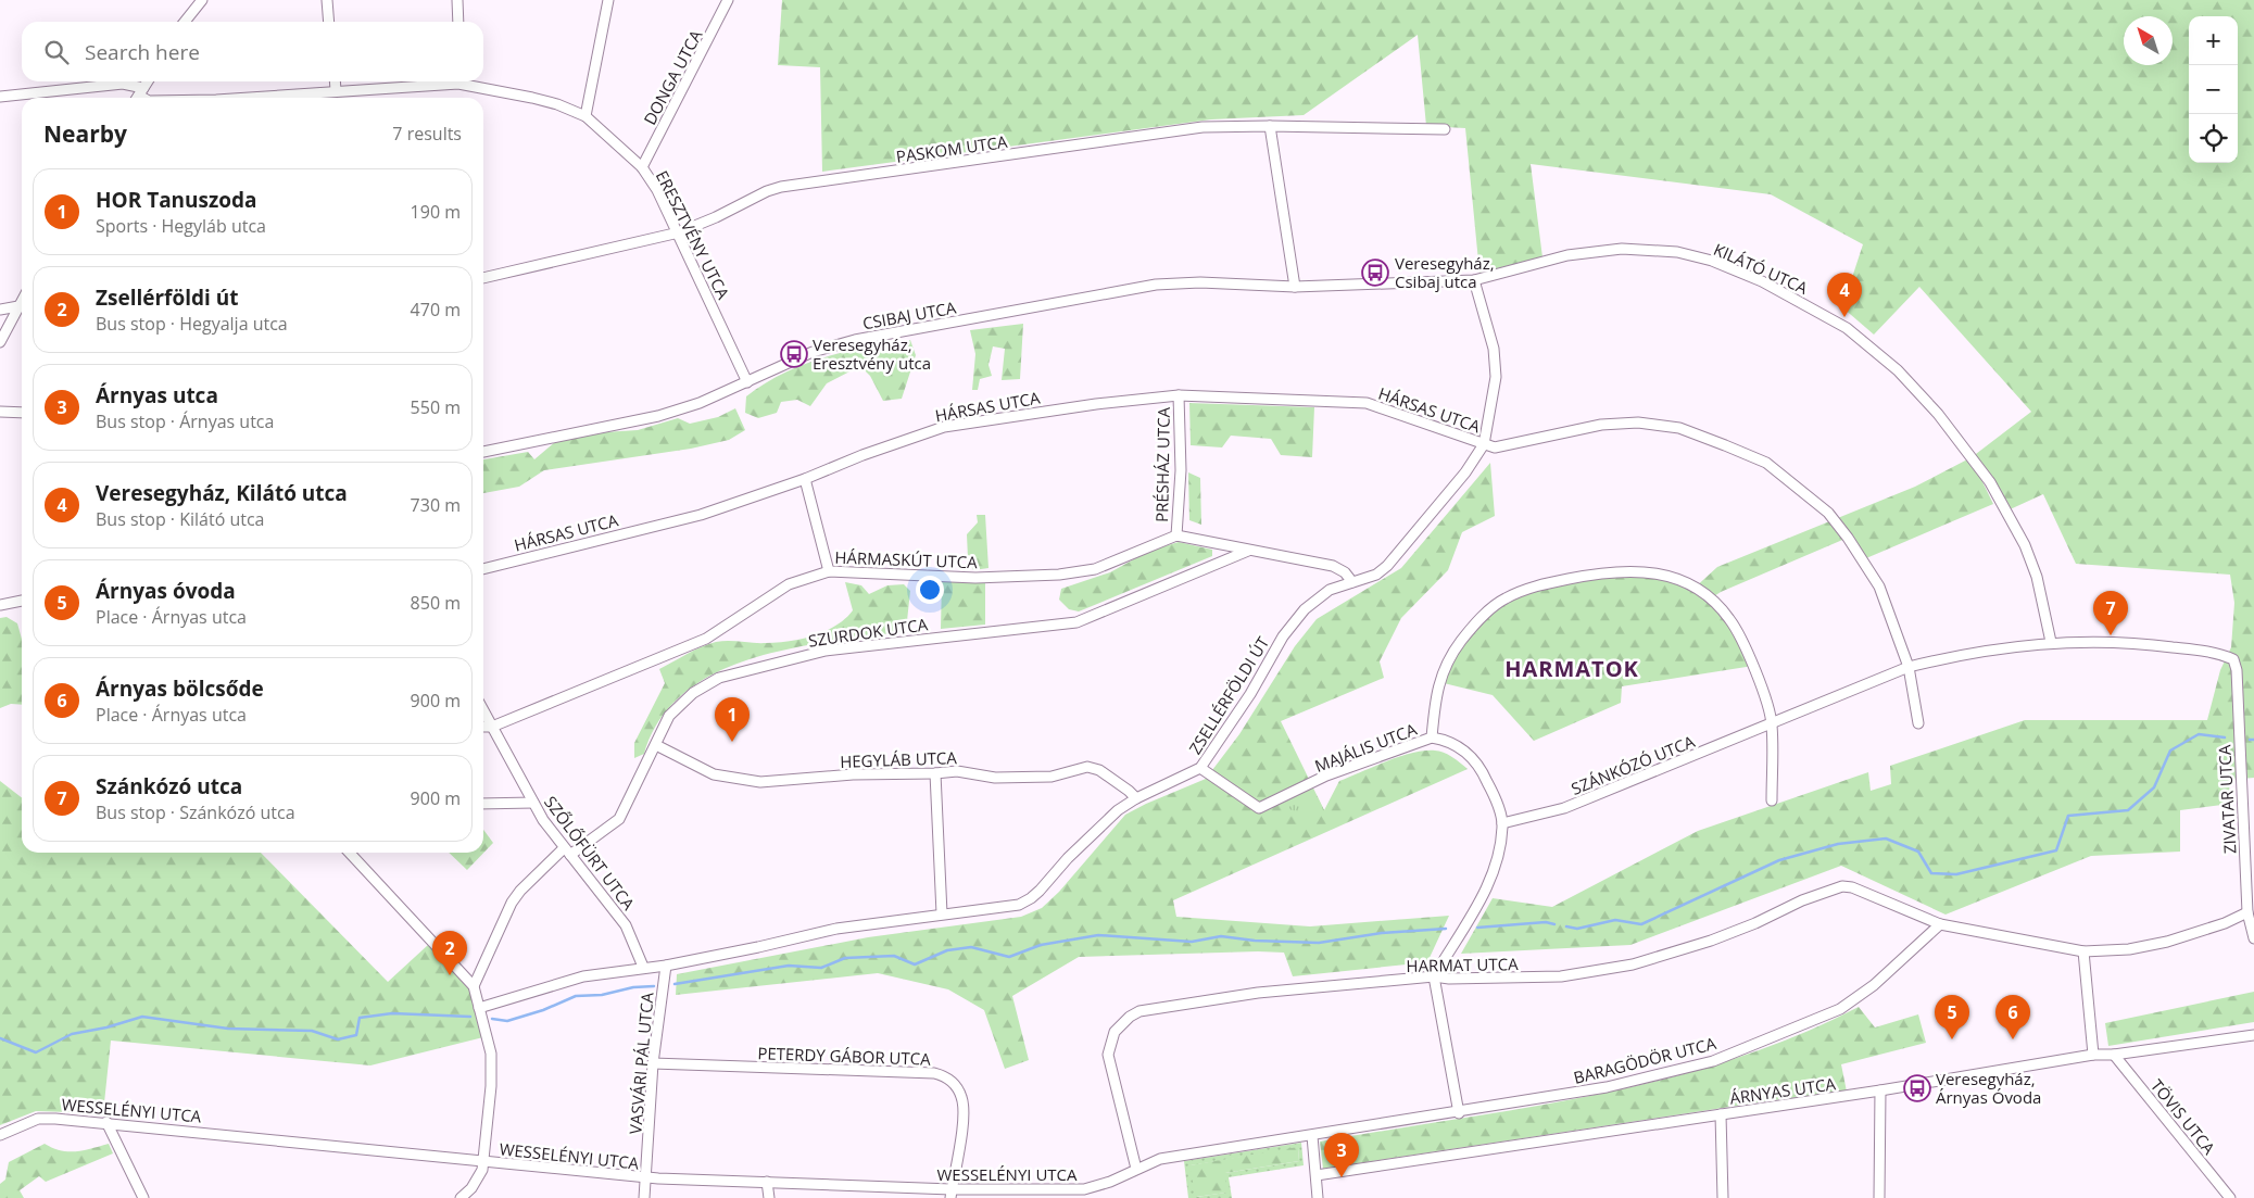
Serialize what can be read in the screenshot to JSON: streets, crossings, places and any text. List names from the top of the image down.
{
  "streets": {
    "street": [
      "DONGA UTCA",
      "PASKOM UTCA",
      "ERESZTVÉNY UTCA",
      "KILÁTÓ UTCA",
      "CSIBAJ UTCA",
      "HÁRSAS UTCA",
      "PRÉSHÁZ UTCA",
      "HÁRMASKÚT UTCA",
      "SZURDOK UTCA",
      "ZSELLÉRFÖLDI ÚT",
      "MAJÁLIS UTCA",
      "HEGYLÁB UTCA",
      "SZÁNKÓZÓ UTCA",
      "ZIVATAR UTCA",
      "SZŐLŐFÜRT UTCA",
      "HARMAT UTCA",
      "PETERDY GÁBOR UTCA",
      "BARAGÖDÖR UTCA",
      "VASVÁRI PÁL UTCA",
      "ÁRNYAS UTCA",
      "WESSELÉNYI UTCA",
      "TÖVIS UTCA"
    ]
  },
  "crossings": [
    ["DONGA UTCA", "ERESZTVÉNY UTCA"],
    ["PASKOM UTCA", "ERESZTVÉNY UTCA"],
    ["ERESZTVÉNY UTCA", "CSIBAJ UTCA"],
    ["KILÁTÓ UTCA", "CSIBAJ UTCA"],
    ["KILÁTÓ UTCA", "ZSELLÉRFÖLDI ÚT"],
    ["KILÁTÓ UTCA", "SZÁNKÓZÓ UTCA"],
    ["CSIBAJ UTCA", "ZSELLÉRFÖLDI ÚT"],
    ["HÁRSAS UTCA", "PRÉSHÁZ UTCA"],
    ["HÁRSAS UTCA", "ZSELLÉRFÖLDI ÚT"],
    ["HÁRSAS UTCA", "SZÁNKÓZÓ UTCA"],
    ["PRÉSHÁZ UTCA", "HÁRMASKÚT UTCA"],
    ["HÁRMASKÚT UTCA", "SZŐLŐFÜRT UTCA"],
    ["SZURDOK UTCA", "HEGYLÁB UTCA"],
    ["SZURDOK UTCA", "SZŐLŐFÜRT UTCA"],
    ["ZSELLÉRFÖLDI ÚT", "MAJÁLIS UTCA"],
    ["ZSELLÉRFÖLDI ÚT", "HEGYLÁB UTCA"],
    ["ZSELLÉRFÖLDI ÚT", "SZŐLŐFÜRT UTCA"],
    ["ZSELLÉRFÖLDI ÚT", "VASVÁRI PÁL UTCA"],
    ["MAJÁLIS UTCA", "SZÁNKÓZÓ UTCA"],
    ["SZÁNKÓZÓ UTCA", "ZIVATAR UTCA"],
    ["HARMAT UTCA", "BARAGÖDÖR UTCA"],
    ["HARMAT UTCA", "WESSELÉNYI UTCA"],
    ["PETERDY GÁBOR UTCA", "VASVÁRI PÁL UTCA"],
    ["PETERDY GÁBOR UTCA", "WESSELÉNYI UTCA"],
    ["BARAGÖDÖR UTCA", "WESSELÉNYI UTCA"],
    ["VASVÁRI PÁL UTCA", "WESSELÉNYI UTCA"],
    ["ÁRNYAS UTCA", "TÖVIS UTCA"]
  ],
  "districts": ["HARMATOK"],
  "places": {
    "bus stop": ["Veresegyház, Csibaj utca", "Veresegyház, Eresztvény utca", "Veresegyház, Árnyas Óvoda"]
  },
  "north": "top left",
  "page": {
    "map_buttons": ["+", "−"],
    "search": "Search here",
    "heading": ["Nearby", "7 results"],
    "list": [
      {
        "mark": "1",
        "name": "HOR Tanuszoda",
        "note": "Sports · Hegyláb utca",
        "value": "190 m"
      },
      {
        "mark": "2",
        "name": "Zsellérföldi út",
        "note": "Bus stop · Hegyalja utca",
        "value": "470 m"
      },
      {
        "mark": "3",
        "name": "Árnyas utca",
        "note": "Bus stop · Árnyas utca",
        "value": "550 m"
      },
      {
        "mark": "4",
        "name": "Veresegyház, Kilátó utca",
        "note": "Bus stop · Kilátó utca",
        "value": "730 m"
      },
      {
        "mark": "5",
        "name": "Árnyas óvoda",
        "note": "Place · Árnyas utca",
        "value": "850 m"
      },
      {
        "mark": "6",
        "name": "Árnyas bölcsőde",
        "note": "Place · Árnyas utca",
        "value": "900 m"
      },
      {
        "mark": "7",
        "name": "Szánkózó utca",
        "note": "Bus stop · Szánkózó utca",
        "value": "900 m"
      }
    ],
    "pins": [
      "4",
      "7",
      "1",
      "2",
      "5",
      "6",
      "3"
    ]
  }
}
